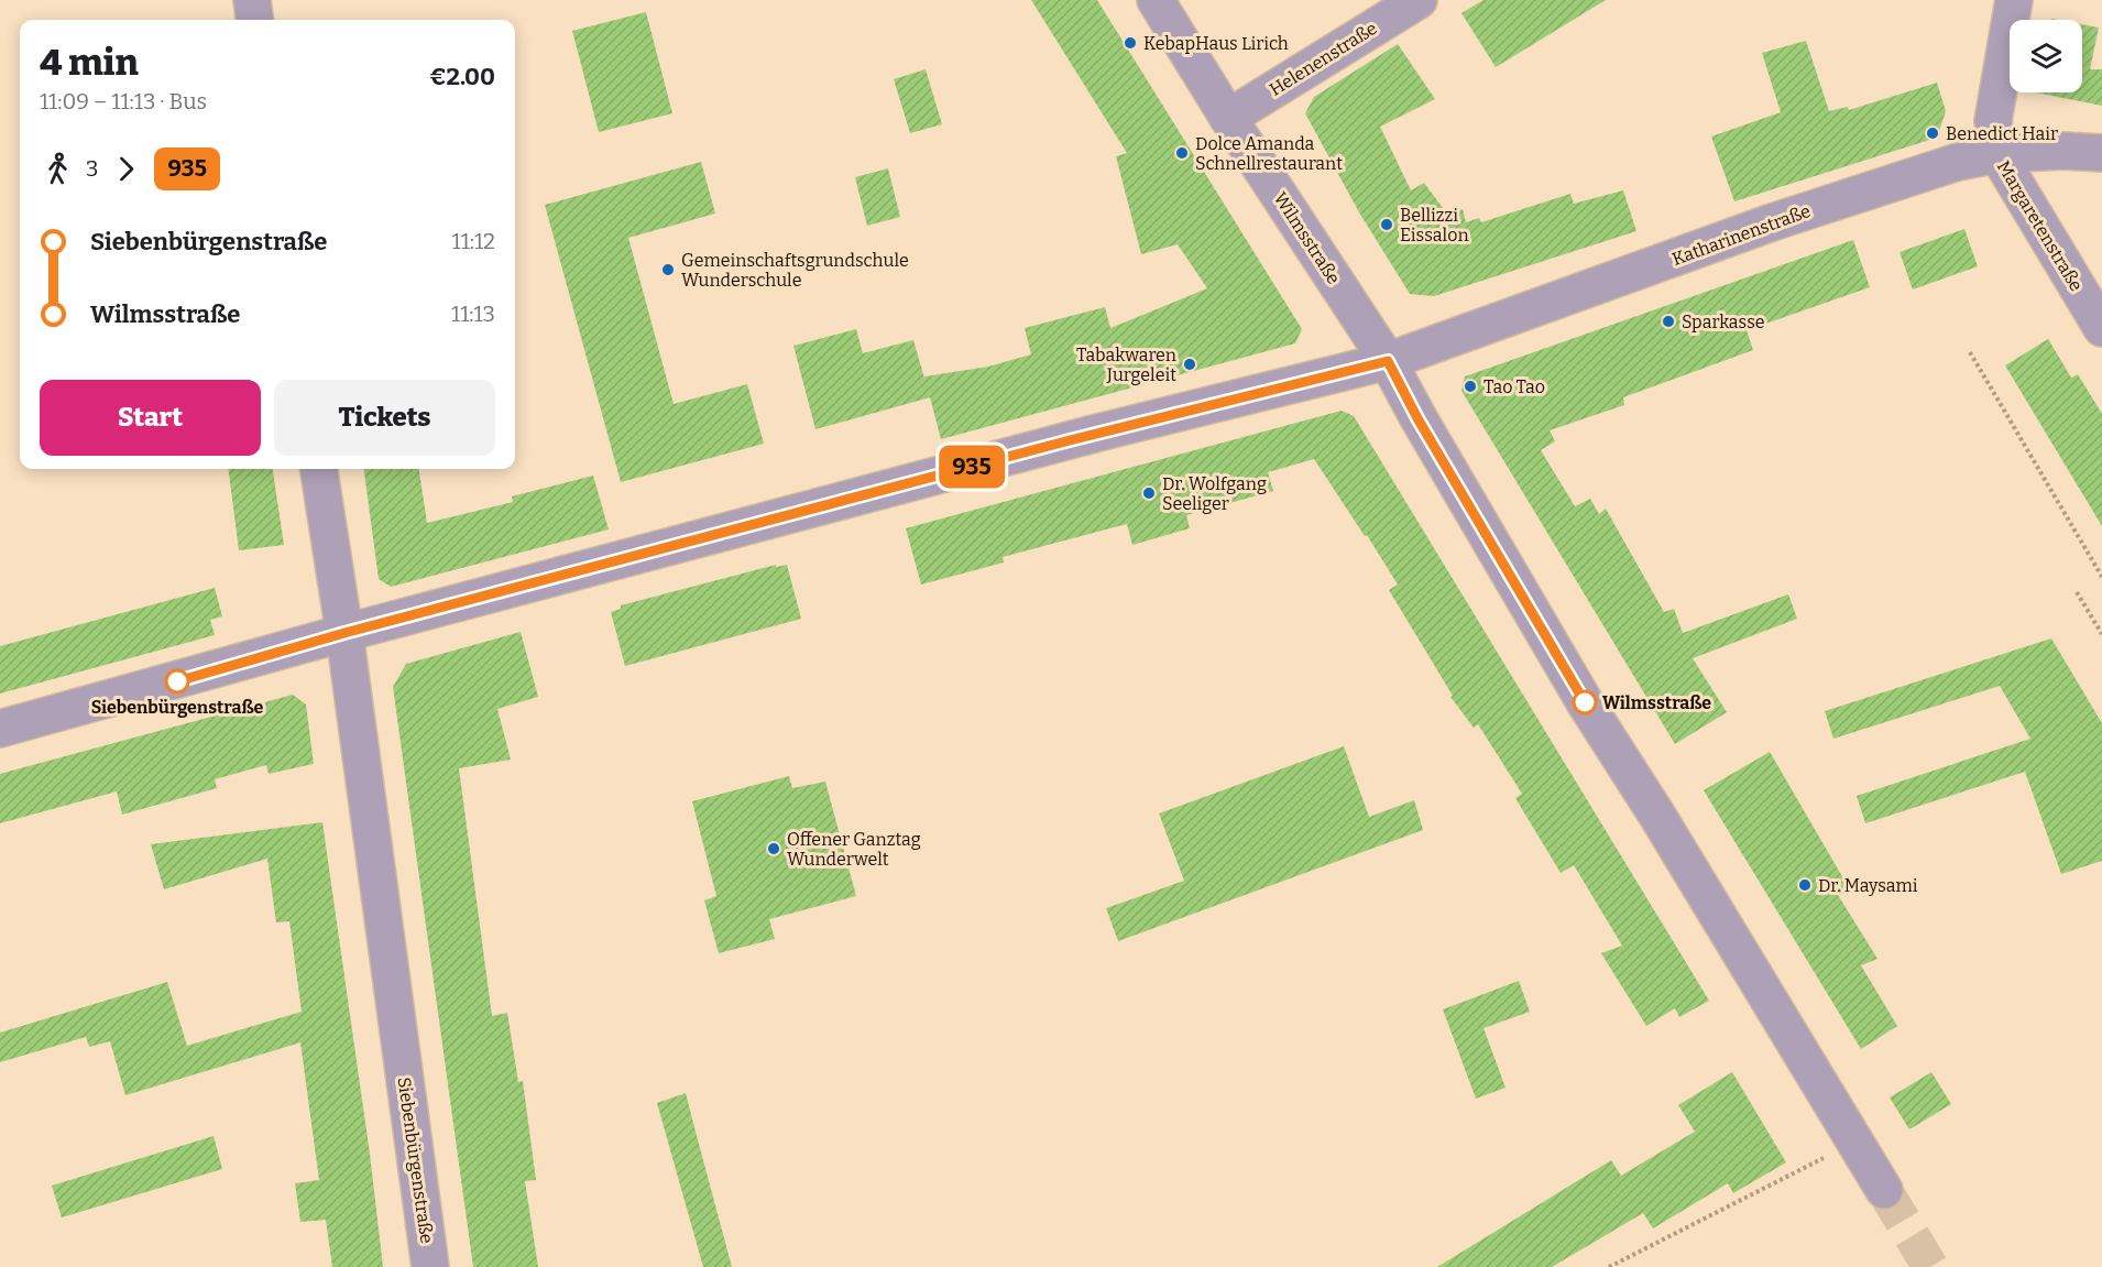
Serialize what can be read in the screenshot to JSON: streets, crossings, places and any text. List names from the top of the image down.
{
  "streets": {
    "street": [
      "Helenenstraße",
      "Margaretenstraße",
      "Katharinenstraße",
      "Wilmsstraße",
      "Siebenbürgenstraße"
    ]
  },
  "crossings": [
    ["Helenenstraße", "Wilmsstraße"],
    ["Margaretenstraße", "Katharinenstraße"],
    ["Katharinenstraße", "Wilmsstraße"],
    ["Katharinenstraße", "Siebenbürgenstraße"]
  ],
  "places": [
    "KebapHaus Lirich",
    "Benedict Hair",
    "Dolce Amanda Schnellrestaurant",
    "Bellizzi Eissalon",
    "Gemeinschaftsgrundschule Wunderschule",
    "Sparkasse",
    "Tabakwaren Jurgeleit",
    "Tao Tao",
    "Dr. Wolfgang Seeliger",
    "Siebenbürgenstraße",
    "Wilmsstraße",
    "Offener Ganztag Wunderwelt",
    "Dr. Maysami"
  ],
  "lines": ["bus line 935"],
  "page": {
    "on_map": "935",
    "heading": ["4 min", "11:09 – 11:13 · Bus", "€2.00"],
    "legs": ["3", "935"],
    "list": [
      {
        "name": "Siebenbürgenstraße",
        "value": "11:12"
      },
      {
        "name": "Wilmsstraße",
        "value": "11:13"
      }
    ],
    "buttons": ["Start", "Tickets"]
  }
}
